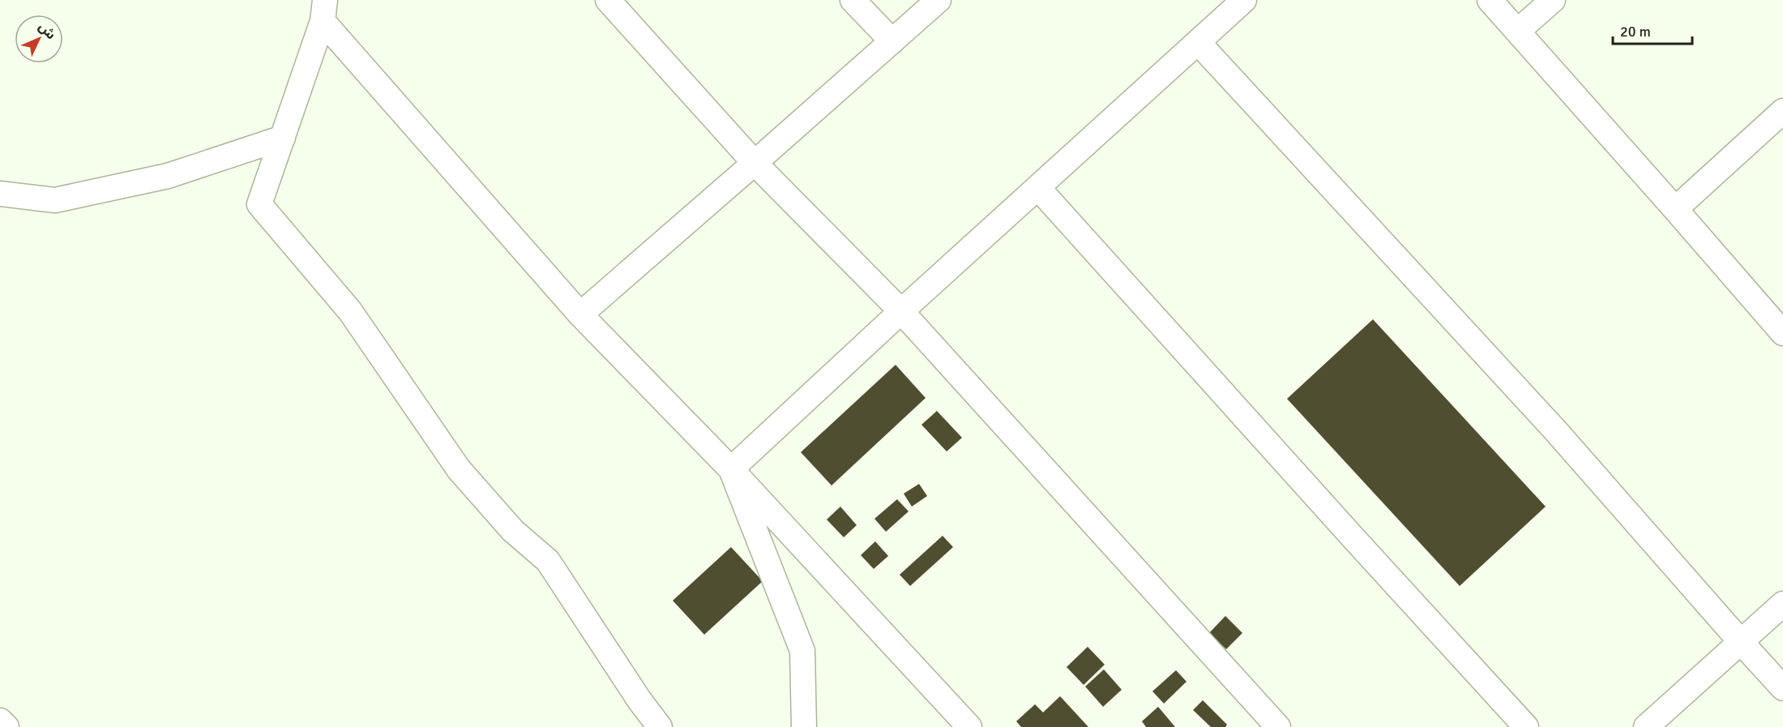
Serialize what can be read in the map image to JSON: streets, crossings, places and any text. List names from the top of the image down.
{
  "scale_bar": "20 m",
  "north": "top right"
}
